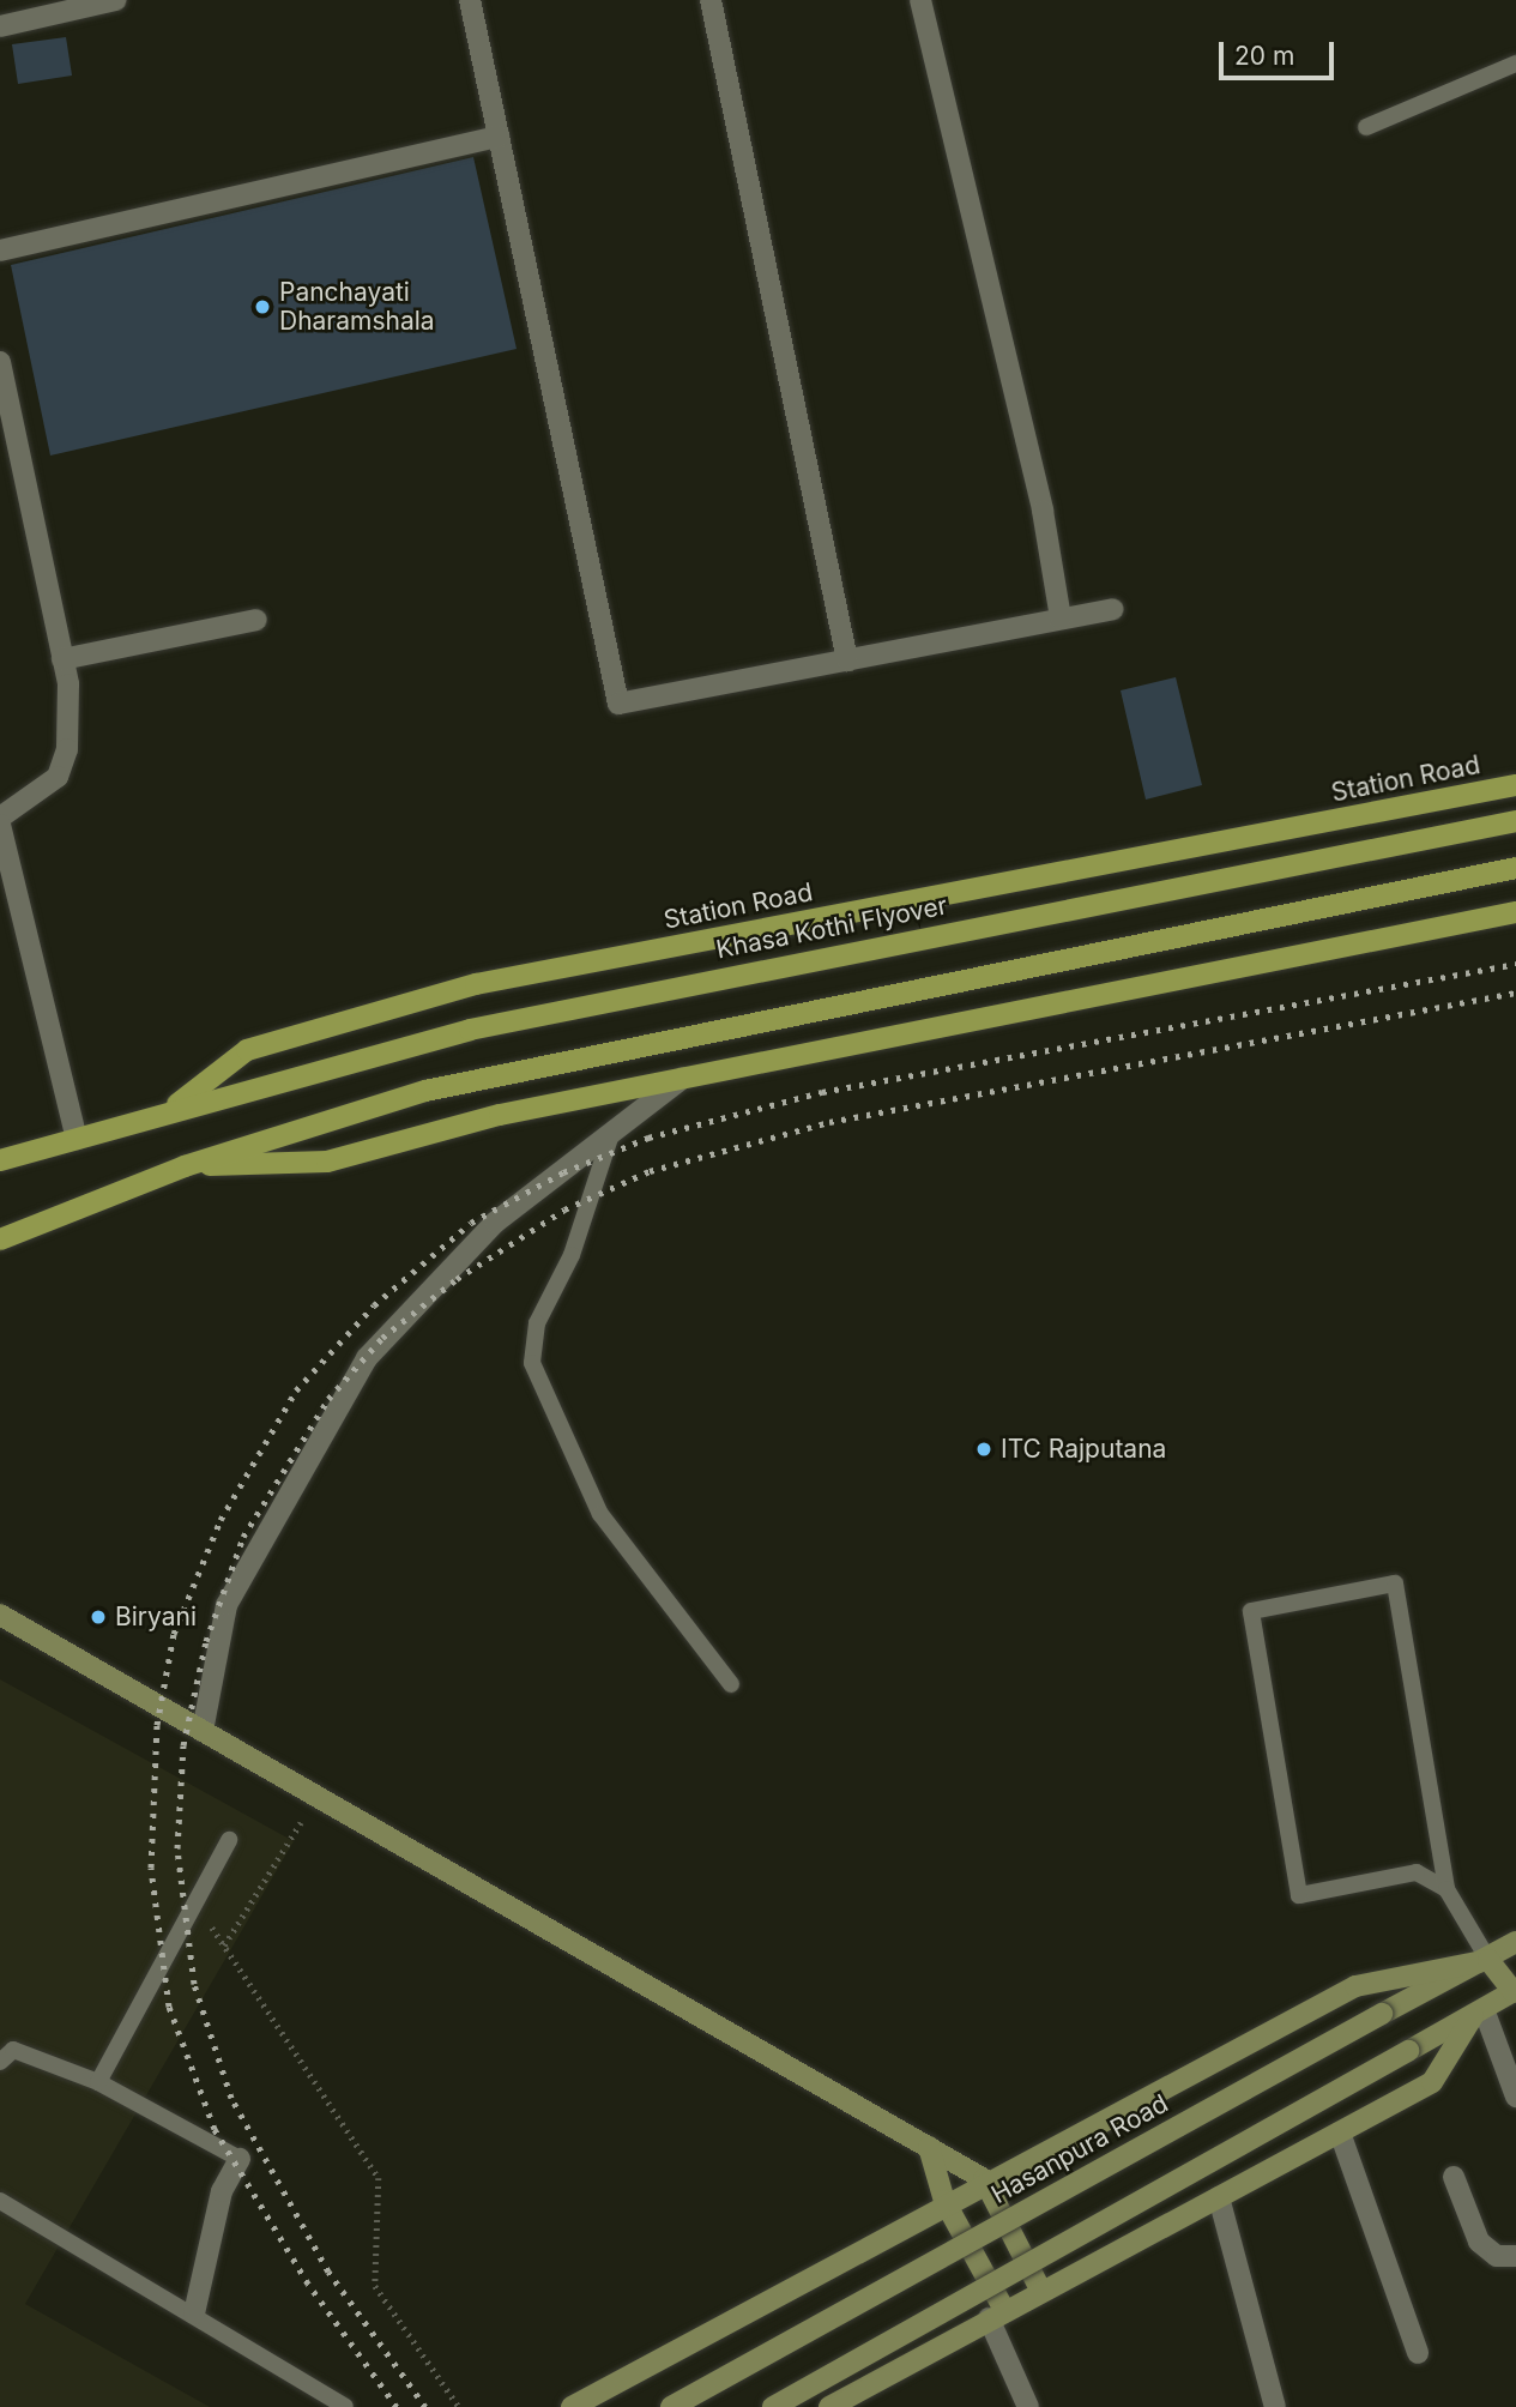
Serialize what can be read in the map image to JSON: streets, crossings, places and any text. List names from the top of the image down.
{
  "streets": {
    "main road": ["Station Road", "Khasa Kothi Flyover"],
    "street": ["Hasanpura Road"]
  },
  "crossings": [
    ["Station Road", "Khasa Kothi Flyover"]
  ],
  "places": ["Panchayati Dharamshala", "ITC Rajputana", "Biryani"],
  "scale_bar": "20 m"
}
